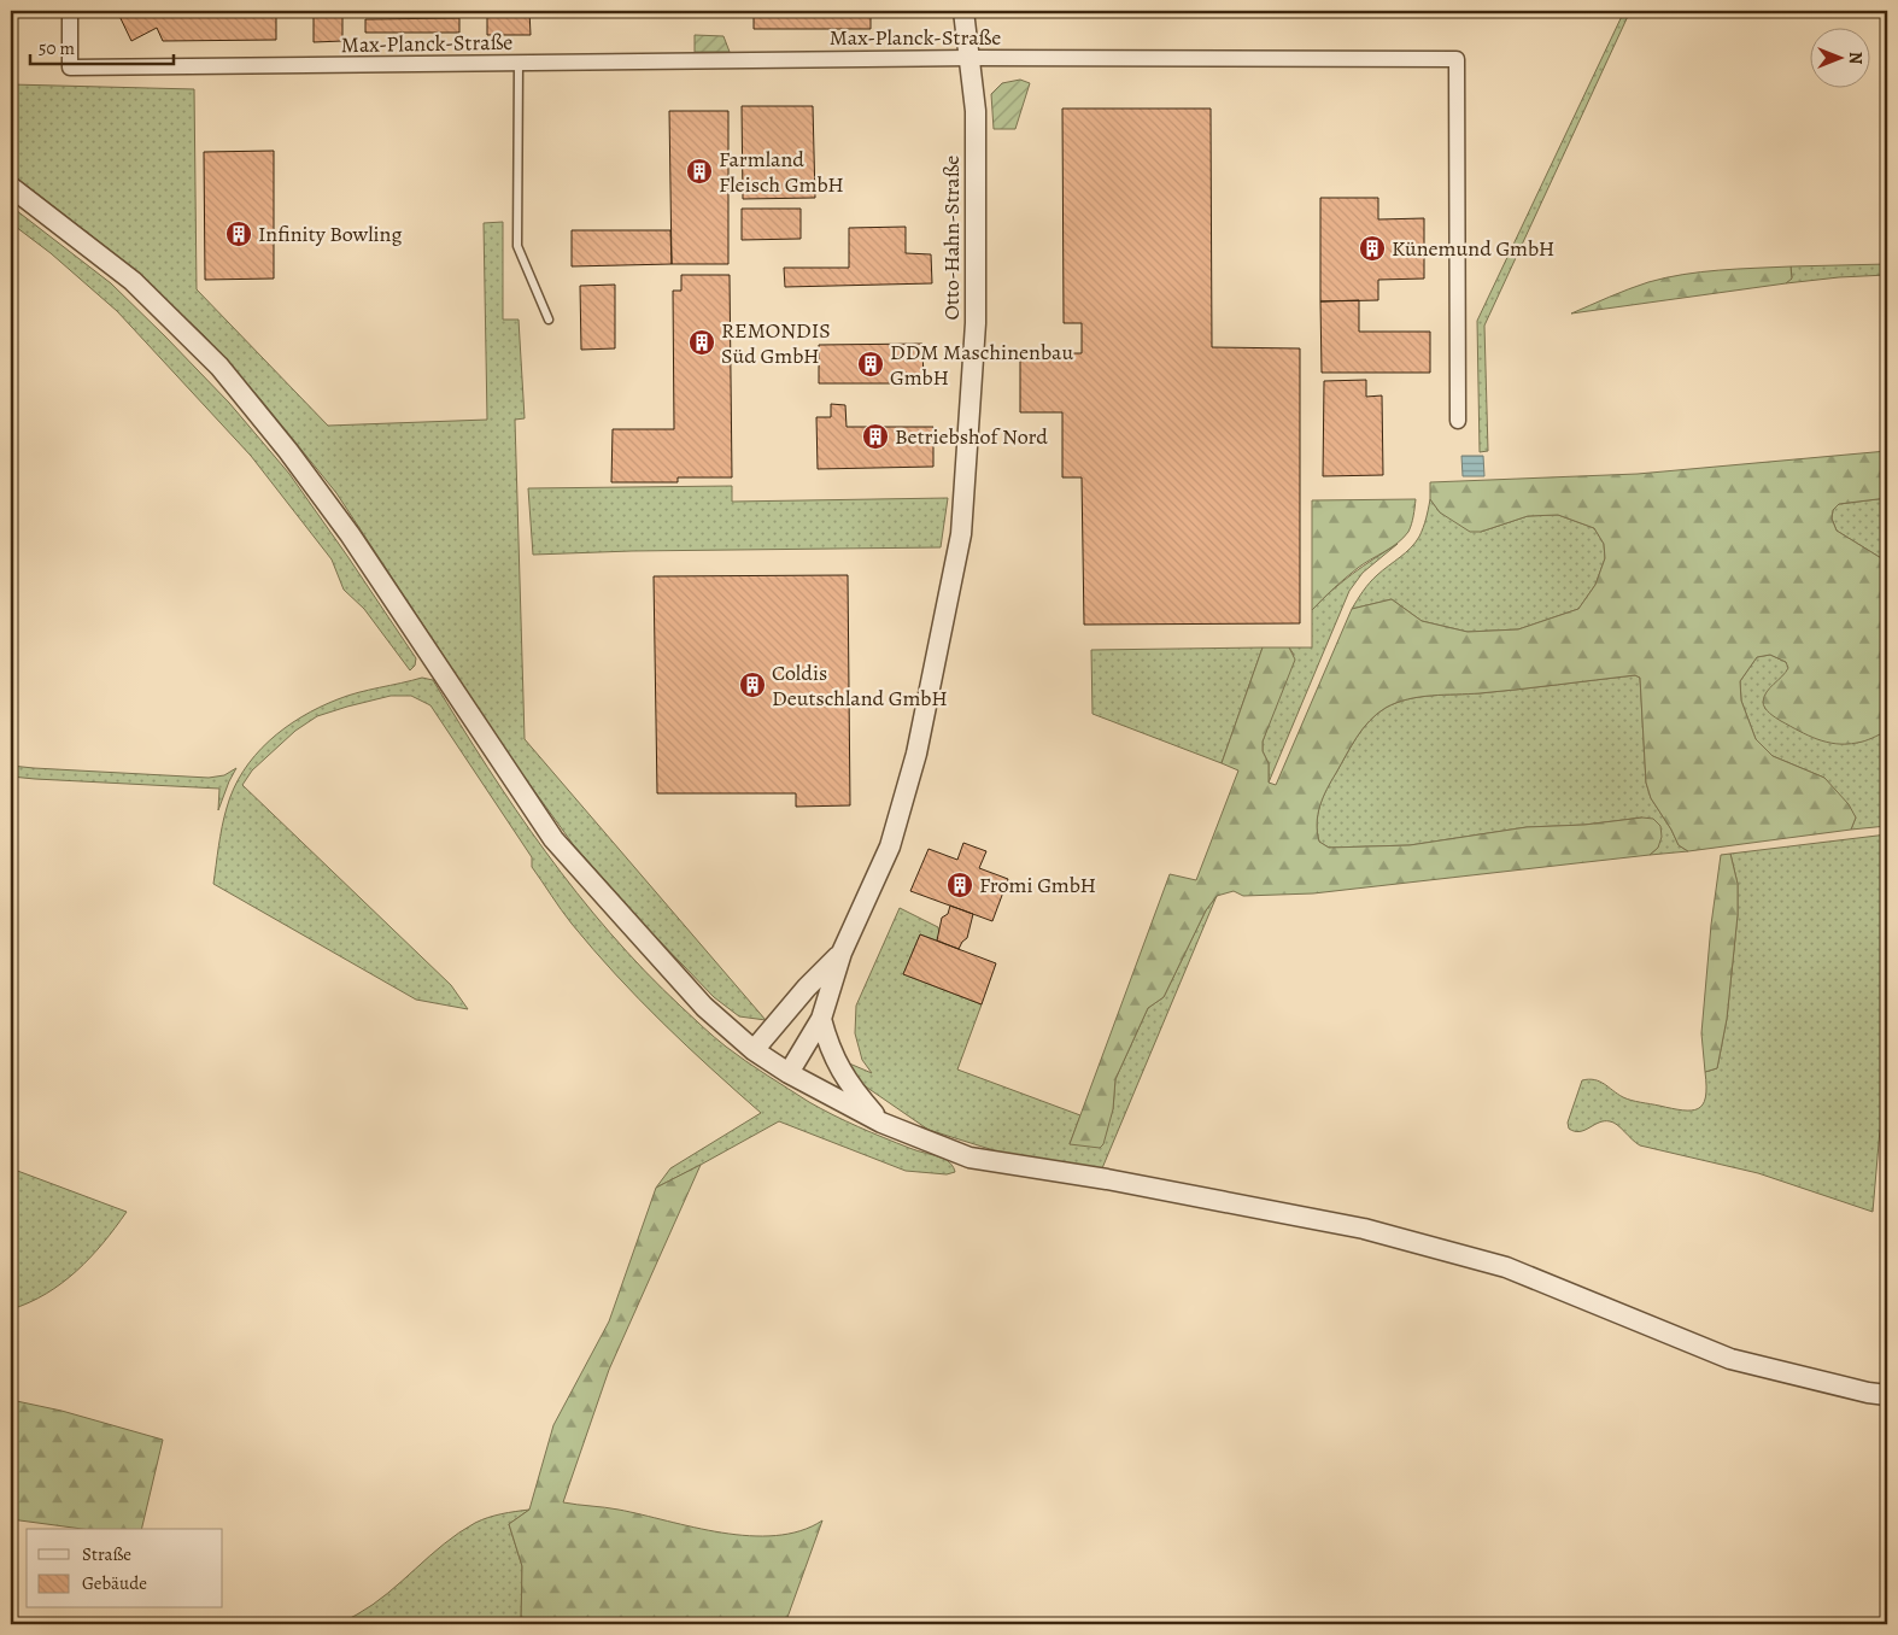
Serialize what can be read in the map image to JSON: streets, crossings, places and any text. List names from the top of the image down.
{
  "streets": {
    "street": ["Max-Planck-Straße", "Otto-Hahn-Straße"]
  },
  "crossings": [
    ["Max-Planck-Straße", "Otto-Hahn-Straße"]
  ],
  "places": {
    "building": [
      "Farmland Fleisch GmbH",
      "Infinity Bowling",
      "Künemund GmbH",
      "REMONDIS Süd GmbH",
      "DDM Maschinenbau GmbH",
      "Betriebshof Nord",
      "Coldis Deutschland GmbH",
      "Fromi GmbH"
    ]
  },
  "legend": ["Straße", "Gebäude"],
  "scale_bar": "50 m",
  "north": "right"
}
